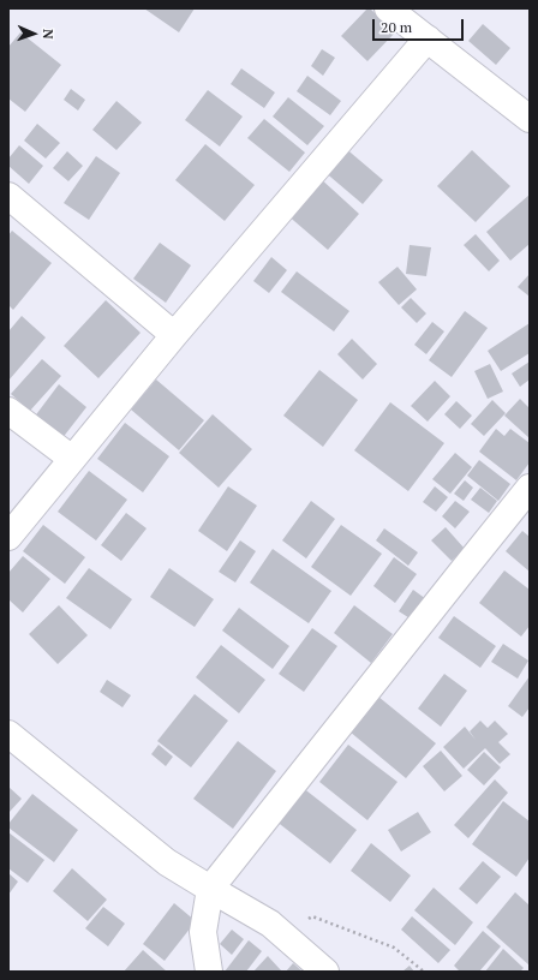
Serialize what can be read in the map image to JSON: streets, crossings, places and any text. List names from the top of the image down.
{
  "scale_bar": "20 m",
  "north": "right"
}
